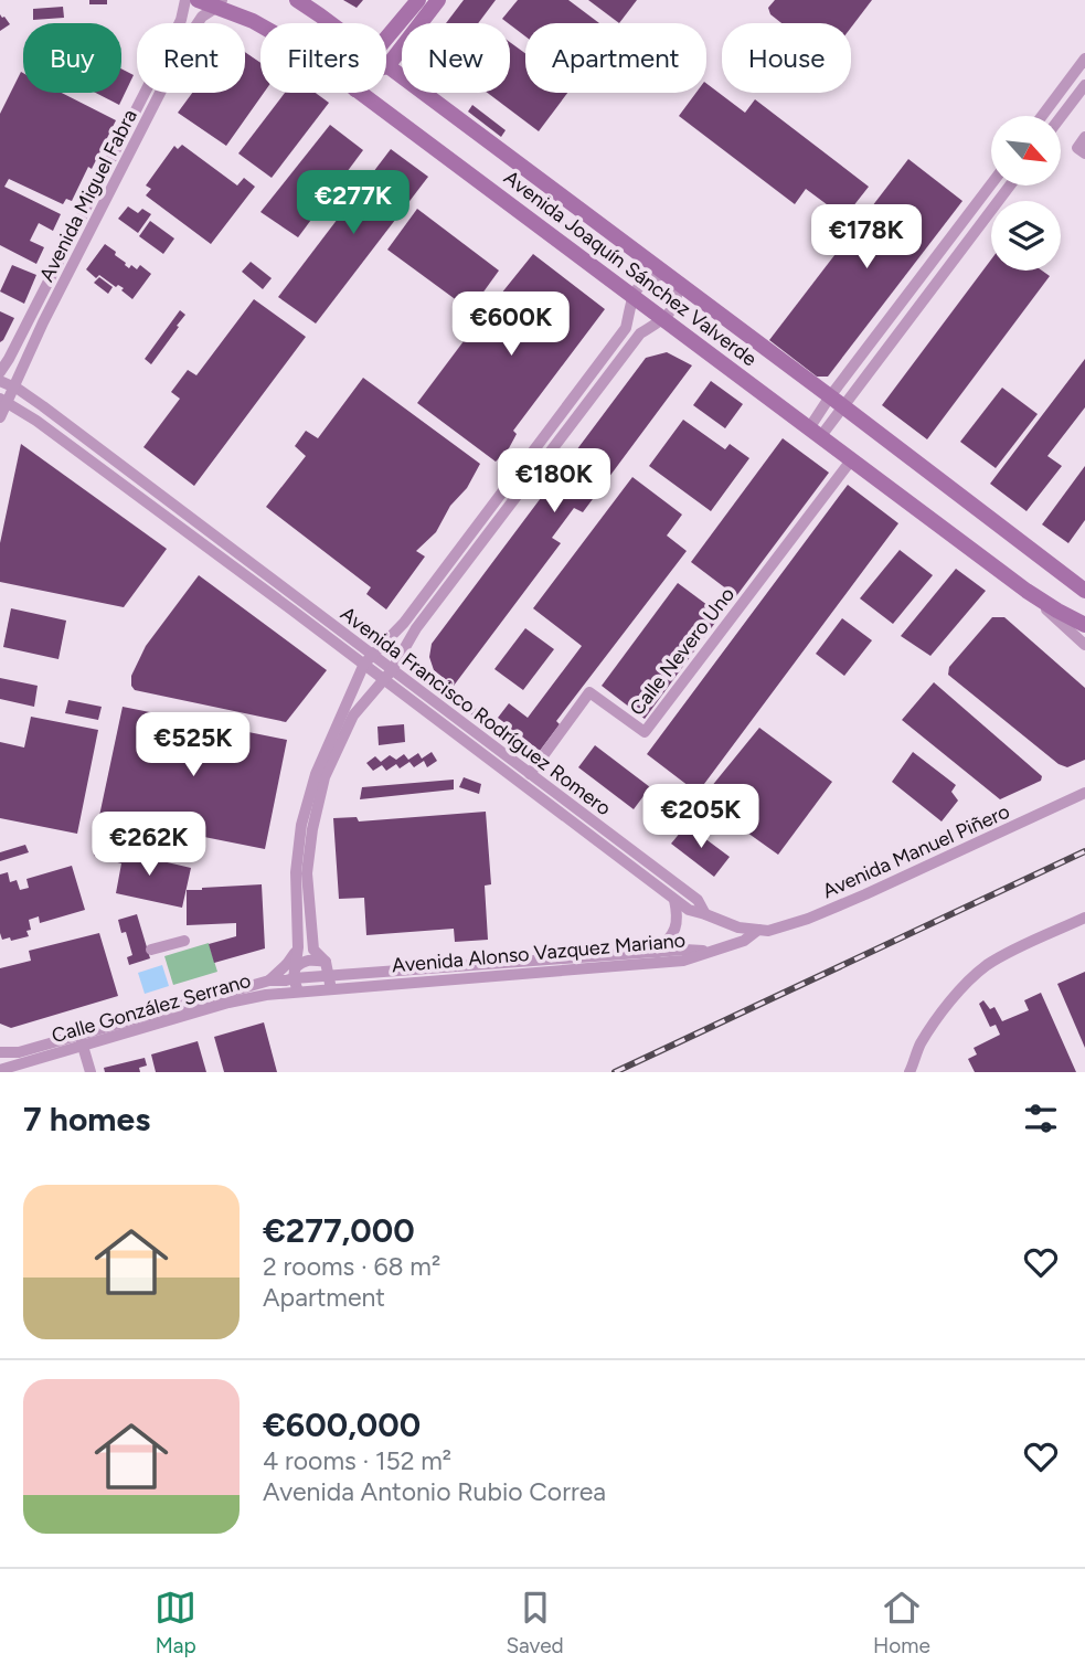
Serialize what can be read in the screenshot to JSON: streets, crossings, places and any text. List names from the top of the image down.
{
  "streets": {
    "main road": ["Avenida Joaquín Sánchez Valverde"],
    "street": [
      "Avenida Miguel Fabra",
      "Calle Nevero Uno",
      "Avenida Francisco Rodríguez Romero",
      "Avenida Manuel Piñero",
      "Avenida Alonso Vazquez Mariano",
      "Calle González Serrano"
    ]
  },
  "crossings": [
    ["Avenida Miguel Fabra", "Avenida Joaquín Sánchez Valverde"],
    ["Avenida Miguel Fabra", "Avenida Francisco Rodríguez Romero"],
    ["Avenida Joaquín Sánchez Valverde", "Calle Nevero Uno"],
    ["Calle Nevero Uno", "Avenida Francisco Rodríguez Romero"],
    ["Avenida Francisco Rodríguez Romero", "Avenida Manuel Piñero"],
    ["Avenida Francisco Rodríguez Romero", "Avenida Alonso Vazquez Mariano"],
    ["Avenida Manuel Piñero", "Avenida Alonso Vazquez Mariano"],
    ["Avenida Alonso Vazquez Mariano", "Calle González Serrano"]
  ],
  "north": "bottom right",
  "page": {
    "chip": [
      "Buy",
      "Rent",
      "Filters",
      "New",
      "Apartment",
      "House"
    ],
    "price": [
      "€277K",
      "€178K",
      "€600K",
      "€180K",
      "€525K",
      "€205K",
      "€262K"
    ],
    "heading": "7 homes",
    "list": [
      {
        "name": "€277,000",
        "note": "2 rooms · 68 m² · Apartment"
      },
      {
        "name": "€600,000",
        "note": "4 rooms · 152 m² · Avenida Antonio Rubio Correa"
      }
    ],
    "tabs": ["Map", "Saved", "Home"]
  }
}
